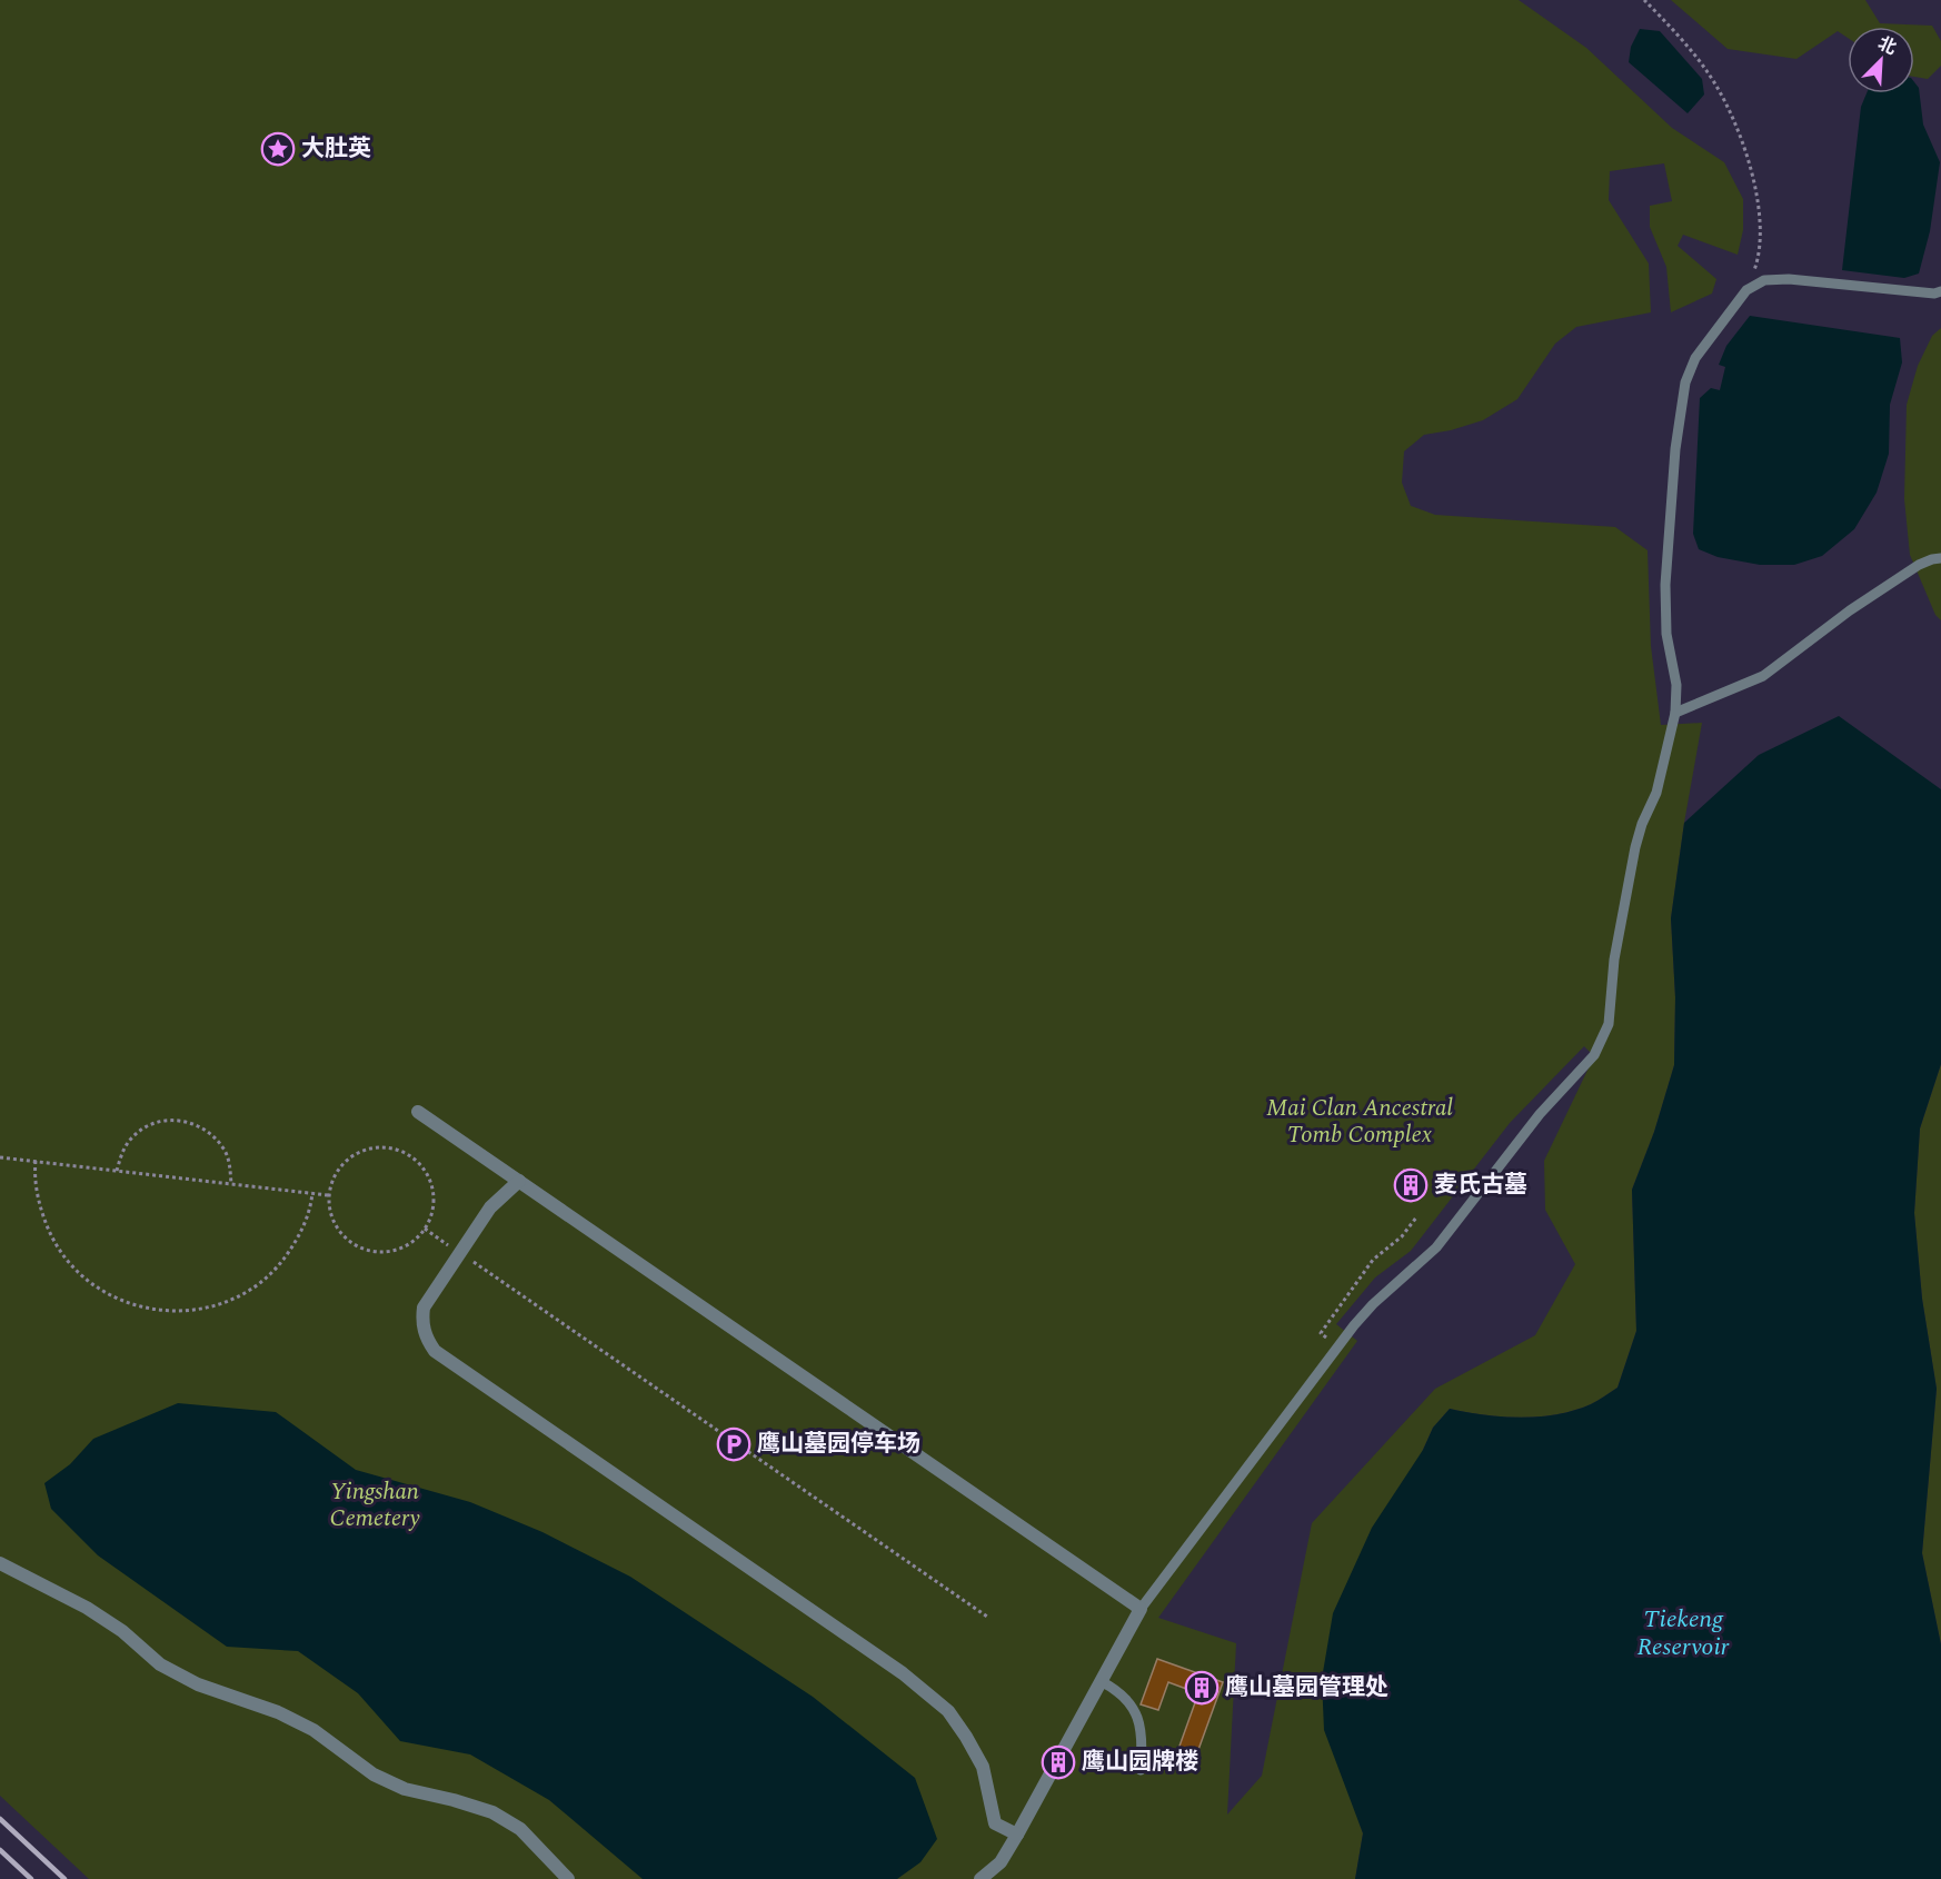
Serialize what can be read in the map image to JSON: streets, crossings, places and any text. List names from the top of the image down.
{
  "water": ["Tiekeng Reservoir"],
  "parks": ["Mai Clan Ancestral Tomb Complex", "Yingshan Cemetery"],
  "places": {
    "place": ["大肚英"],
    "building": ["麦氏古墓", "鹰山墓园管理处", "鹰山园牌楼"],
    "parking": ["鹰山墓园停车场"]
  },
  "north": "top right"
}
